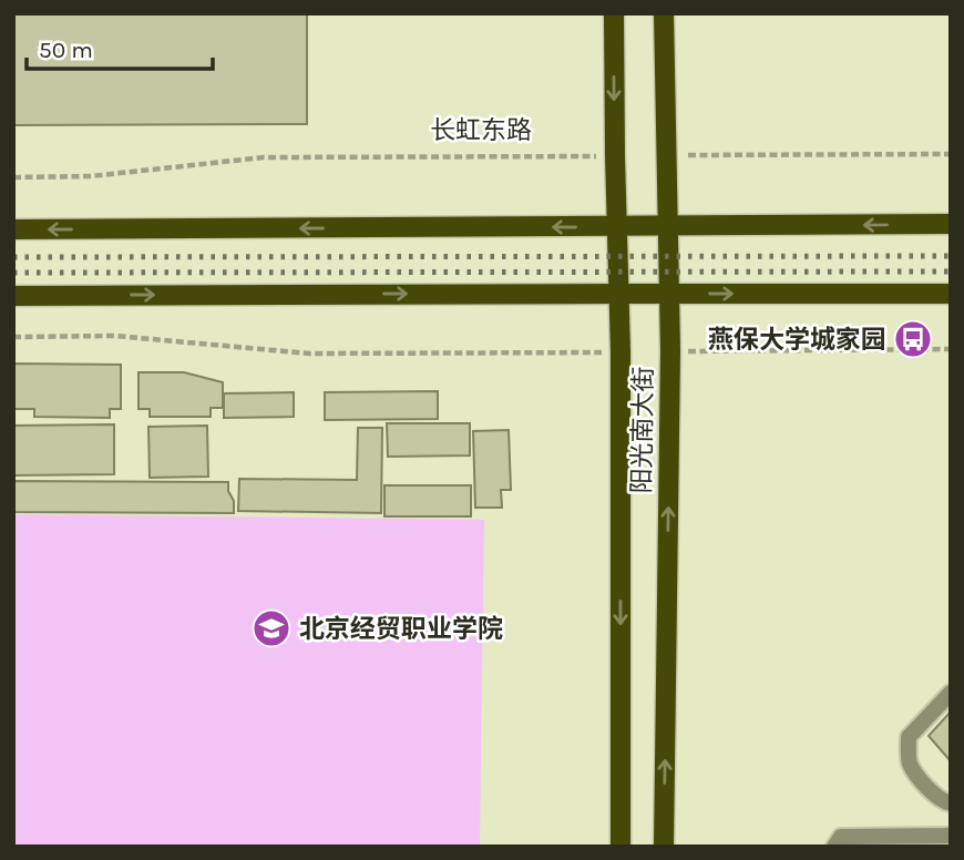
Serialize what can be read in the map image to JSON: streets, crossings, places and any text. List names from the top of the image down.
{
  "streets": {
    "main road": ["阳光南大街"],
    "path": ["长虹东路"]
  },
  "crossings": [
    ["长虹东路", "阳光南大街"]
  ],
  "places": {
    "bus stop": ["燕保大学城家园"],
    "school or university": ["北京经贸职业学院"]
  },
  "scale_bar": "50 m"
}
